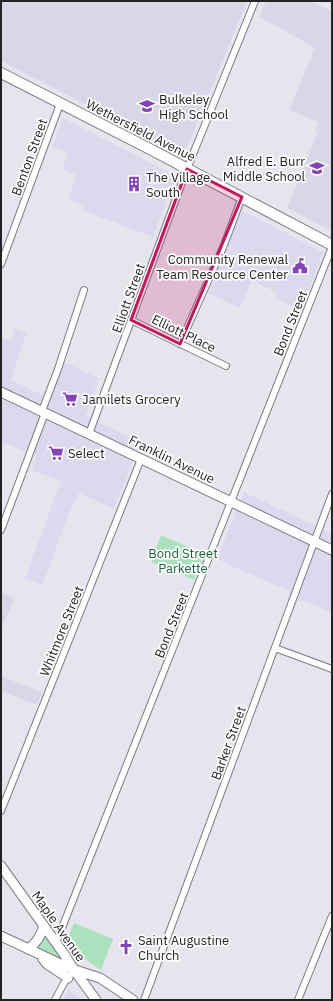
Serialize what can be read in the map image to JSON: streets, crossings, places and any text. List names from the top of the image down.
{
  "streets": {
    "main road": ["Wethersfield Avenue", "Franklin Avenue", "Maple Avenue"],
    "street": [
      "Benton Street",
      "Elliott Street",
      "Bond Street",
      "Elliott Place",
      "Whitmore Street",
      "Barker Street"
    ]
  },
  "crossings": [
    ["Wethersfield Avenue", "Benton Street"],
    ["Wethersfield Avenue", "Elliott Street"],
    ["Wethersfield Avenue", "Bond Street"],
    ["Elliott Street", "Elliott Place"],
    ["Elliott Street", "Franklin Avenue"],
    ["Bond Street", "Franklin Avenue"],
    ["Bond Street", "Maple Avenue"],
    ["Franklin Avenue", "Whitmore Street"],
    ["Franklin Avenue", "Barker Street"]
  ],
  "parks": ["Bond Street Parkette"],
  "places": {
    "school or university": ["Bulkeley High School", "Alfred E. Burr Middle School"],
    "building": ["The Village South"],
    "public building": ["Community Renewal Team Resource Center"],
    "supermarket": ["Jamilets Grocery", "Select"],
    "church": ["Saint Augustine Church"]
  }
}
